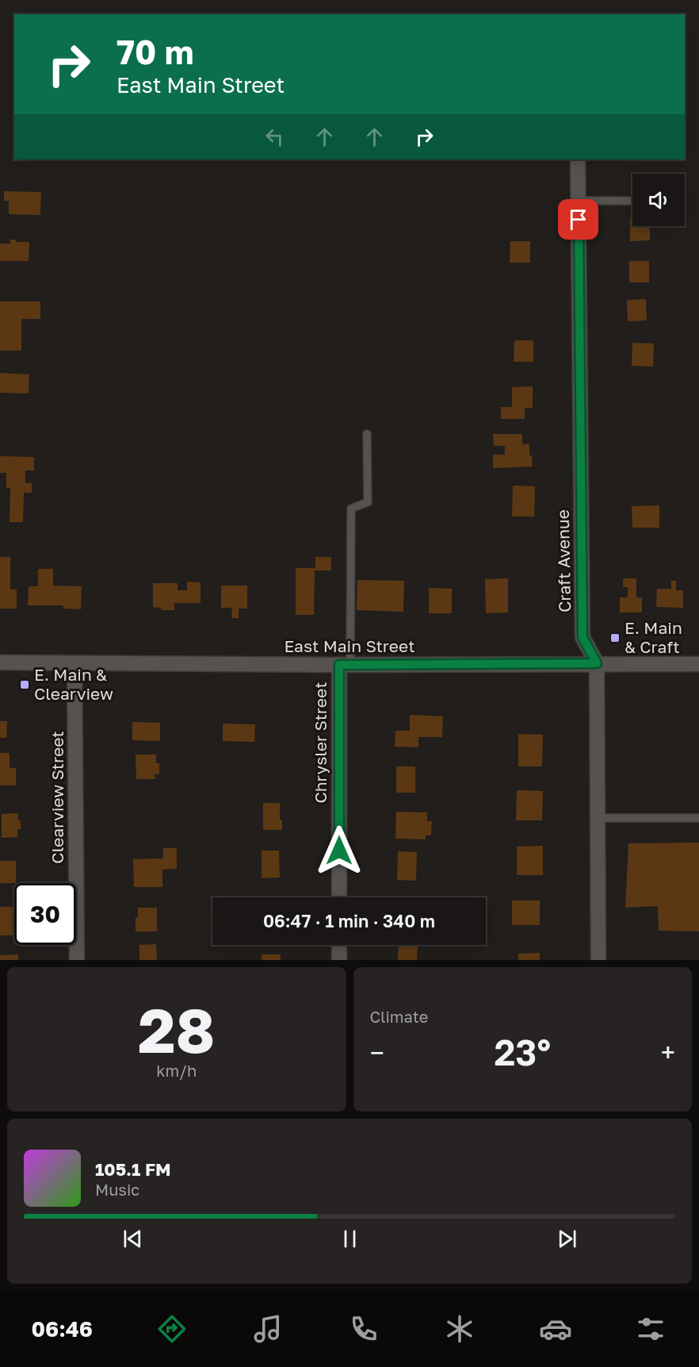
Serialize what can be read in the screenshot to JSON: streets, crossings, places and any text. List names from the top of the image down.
{
  "streets": {
    "street": [
      "Craft Avenue",
      "East Main Street",
      "Chrysler Street",
      "Clearview Street"
    ]
  },
  "crossings": [
    ["Craft Avenue", "East Main Street"],
    ["East Main Street", "Chrysler Street"],
    ["East Main Street", "Clearview Street"]
  ],
  "places": {
    "transit": ["E. Main & Craft", "E. Main & Clearview"]
  },
  "page": {
    "turn": ["70 m", "East Main Street"],
    "limit": "30",
    "trip": "06:47 · 1 min · 340 m",
    "tile": [
      ["28", "km/h"],
      "Climate"
    ],
    "heat": ["−", "23°", "+"],
    "song": ["105.1 FM", "Music"],
    "tabs": "06:46"
  }
}
